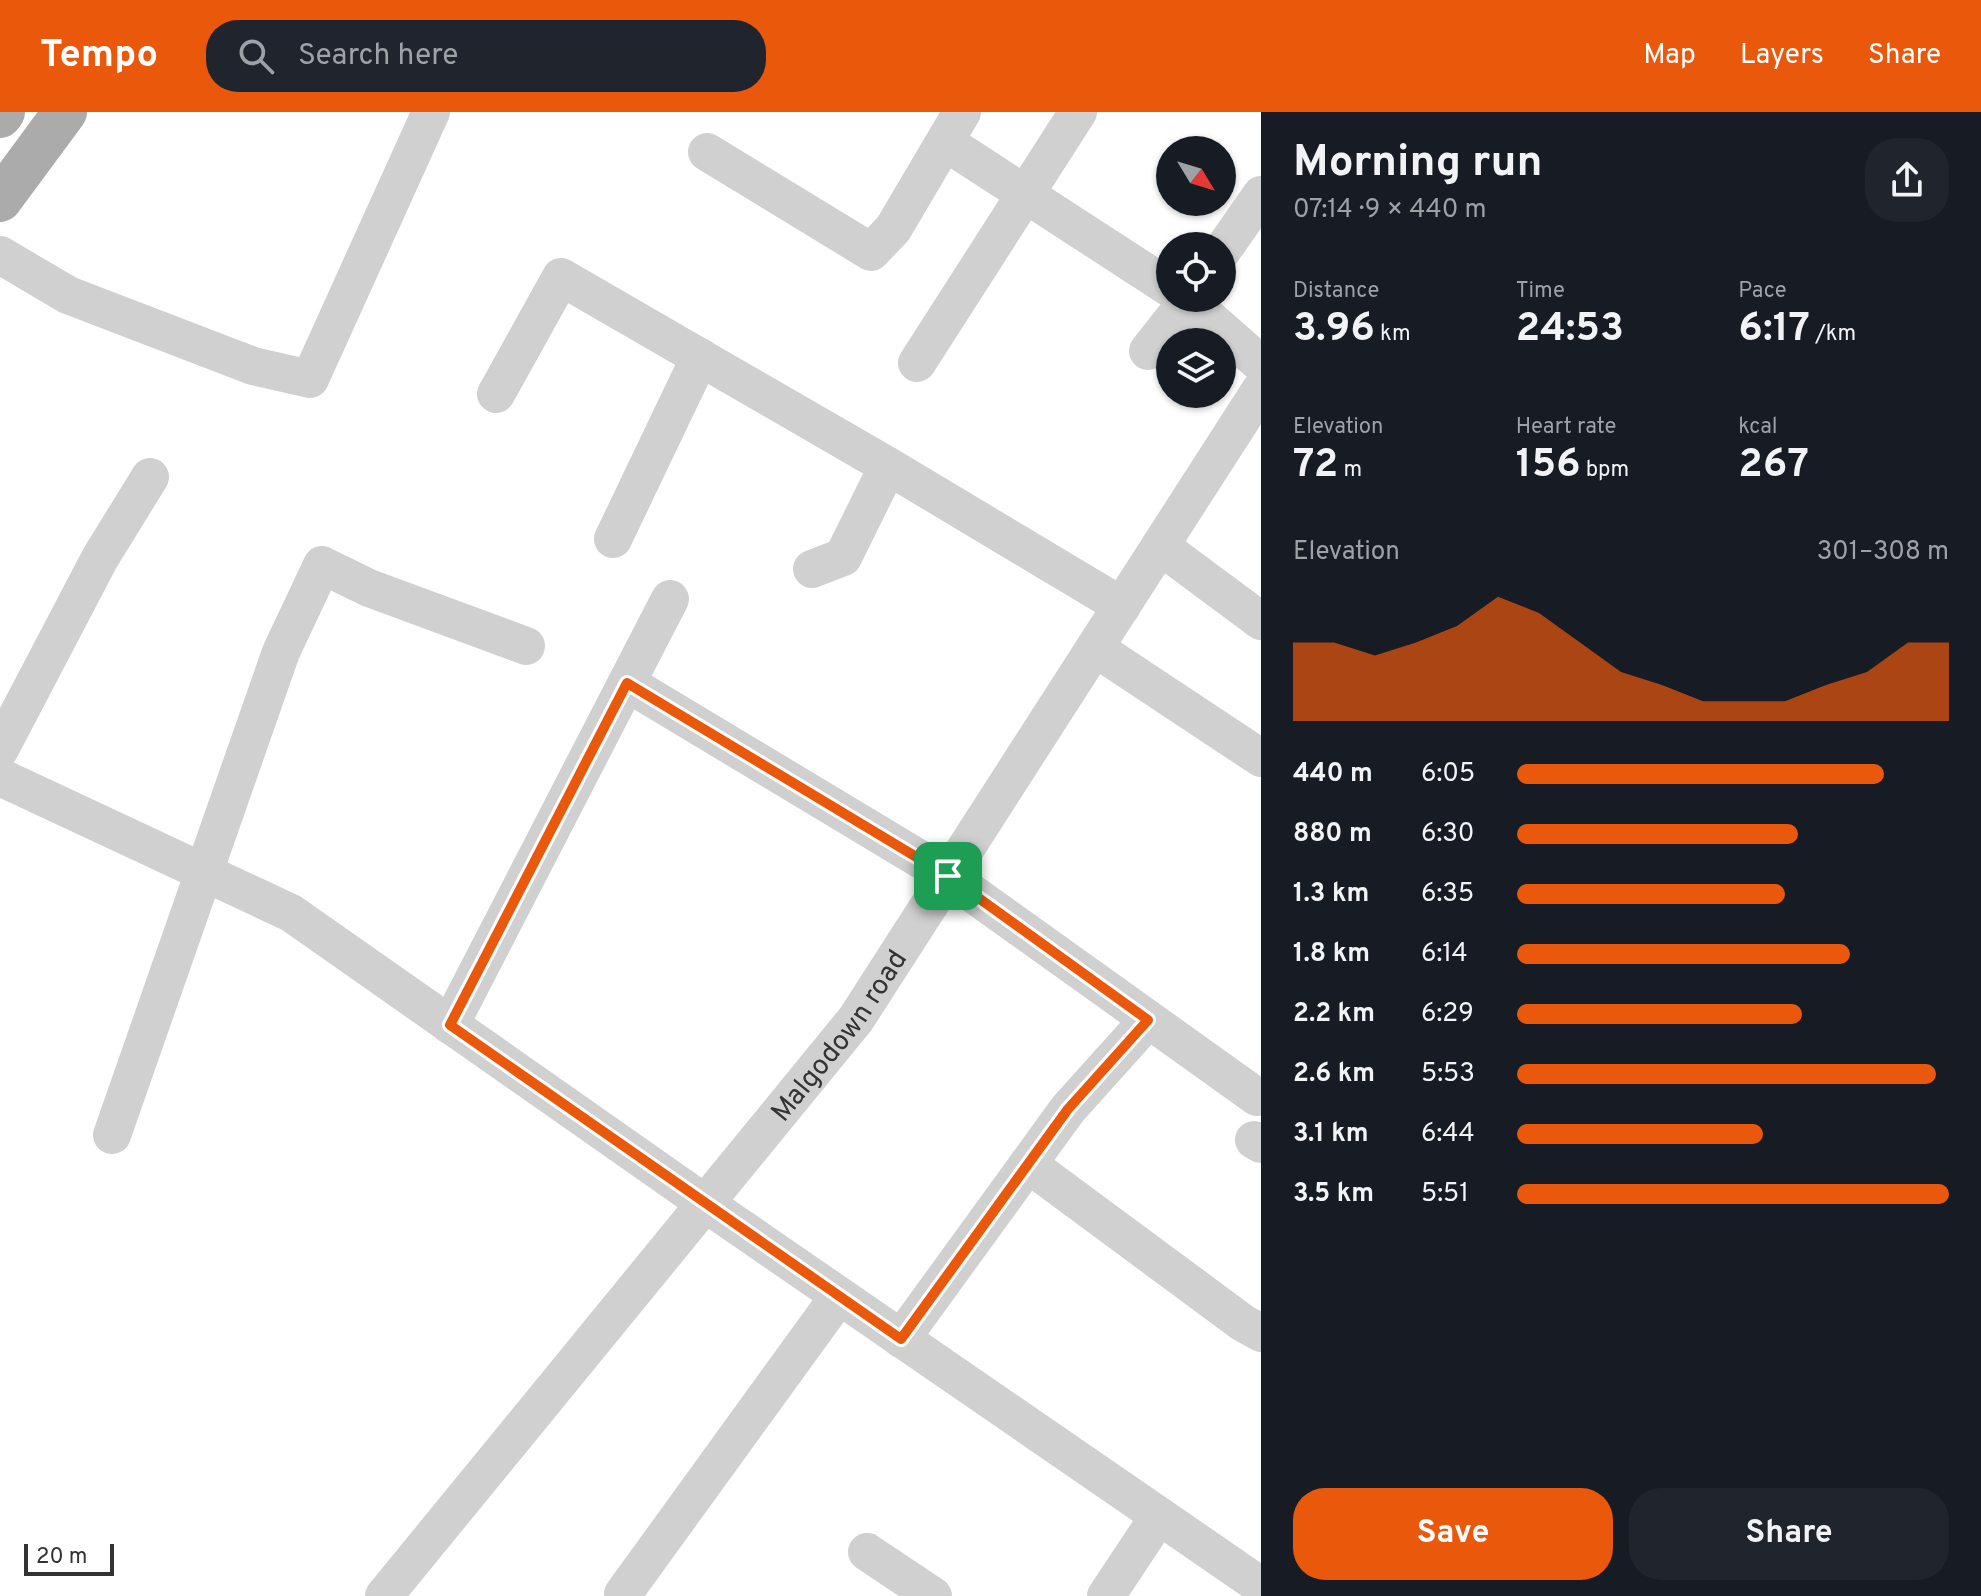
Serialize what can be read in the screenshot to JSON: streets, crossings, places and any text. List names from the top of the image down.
{
  "streets": {
    "street": ["Malgodown road"]
  },
  "scale_bar": "20 m",
  "north": "bottom right",
  "page": {
    "header": "Tempo",
    "search": "Search here",
    "nav": ["Map", "Layers", "Share"],
    "heading": ["Morning run", "07:14 · 9 × 440 m"],
    "stats": [
      ["Distance", "3.96 km"],
      ["Time", "24:53"],
      ["Pace", "6:17 /km"],
      ["Elevation", "72 m"],
      ["Heart rate", "156 bpm"],
      ["kcal", "267"]
    ],
    "chart": ["Elevation", "301–308 m"],
    "list": [
      {
        "name": "440 m",
        "note": "6:05"
      },
      {
        "name": "880 m",
        "note": "6:30"
      },
      {
        "name": "1.3 km",
        "note": "6:35"
      },
      {
        "name": "1.8 km",
        "note": "6:14"
      },
      {
        "name": "2.2 km",
        "note": "6:29"
      },
      {
        "name": "2.6 km",
        "note": "5:53"
      },
      {
        "name": "3.1 km",
        "note": "6:44"
      },
      {
        "name": "3.5 km",
        "note": "5:51"
      }
    ],
    "buttons": ["Save", "Share"],
    "scale": "20 m"
  }
}
